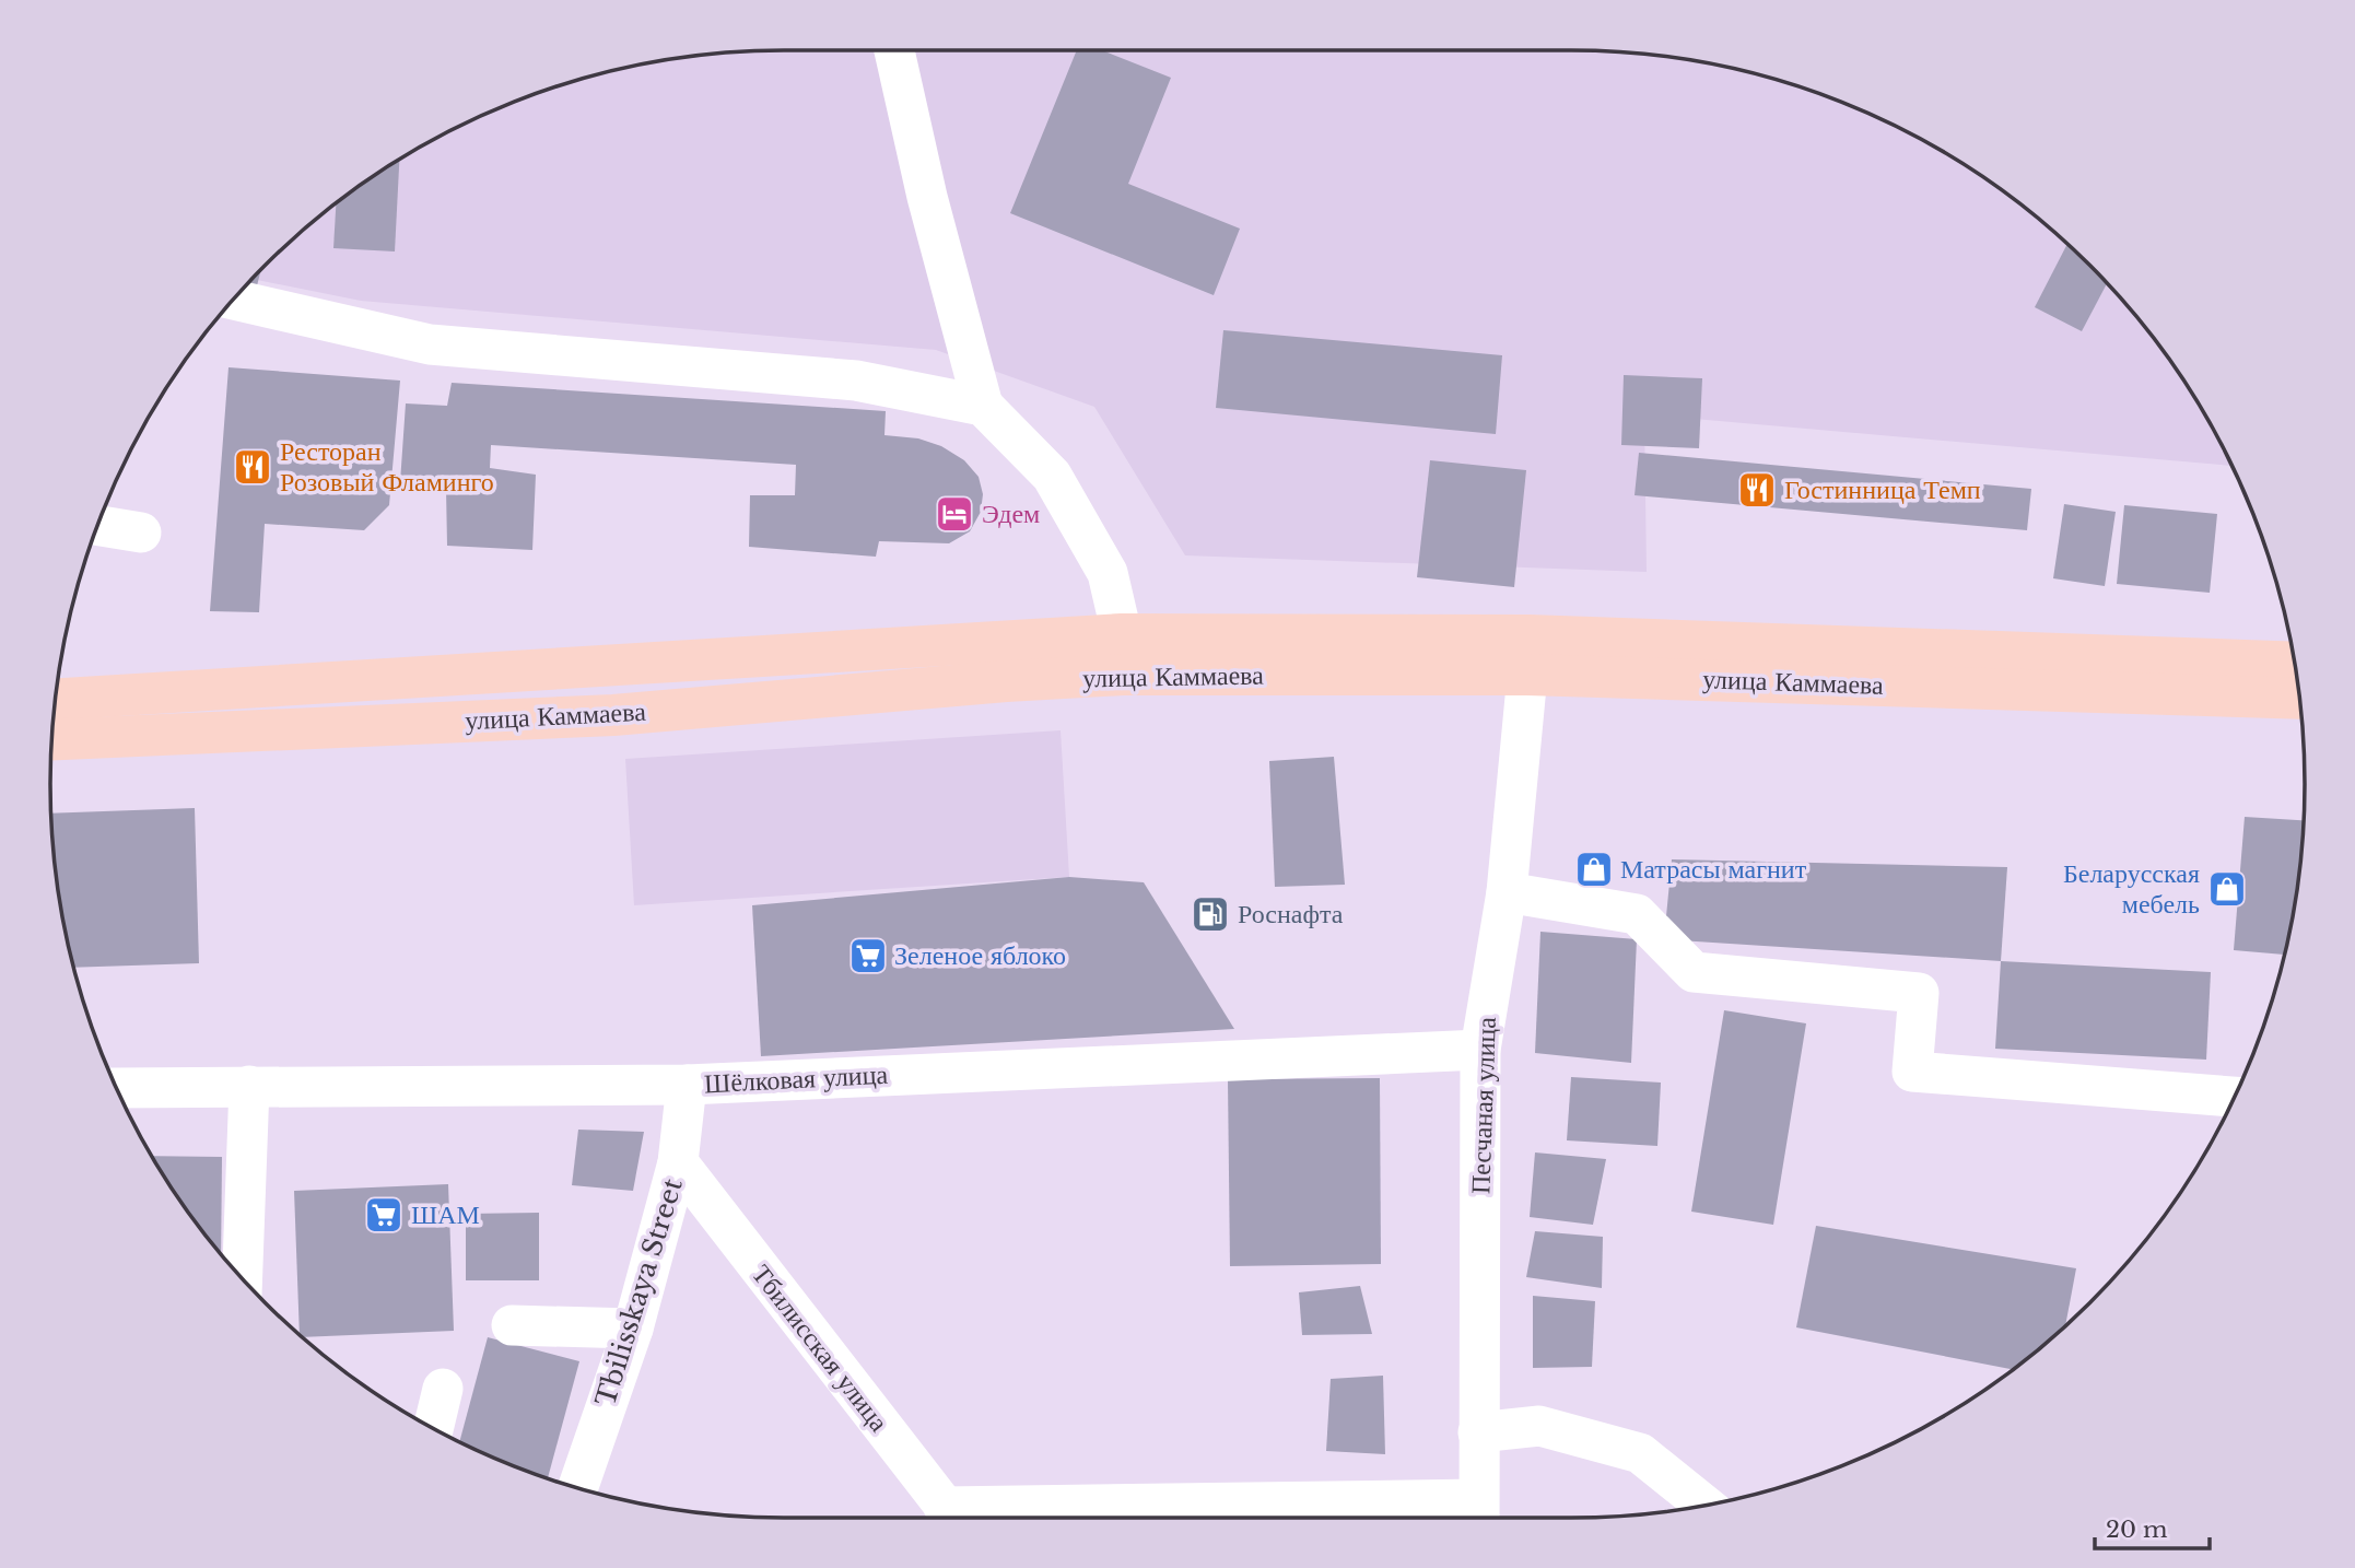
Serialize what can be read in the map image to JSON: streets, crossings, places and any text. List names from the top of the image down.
{
  "streets": {
    "main road": ["улица Каммаева"],
    "street": [
      "Шёлковая улица",
      "Песчаная улица",
      "Tbilisskaya Street",
      "Тбилисская улица"
    ]
  },
  "crossings": [
    ["улица Каммаева", "Песчаная улица"],
    ["Шёлковая улица", "Песчаная улица"],
    ["Шёлковая улица", "Tbilisskaya Street"],
    ["Tbilisskaya Street", "Тбилисская улица"]
  ],
  "places": {
    "restaurant": ["Ресторан Розовый Фламинго", "Гостинница Темп"],
    "hotel": ["Эдем"],
    "shop": ["Матрасы магнит", "Беларусская мебель"],
    "fuel station": ["Роснафта"],
    "supermarket": ["Зеленое яблоко", "ШАМ"]
  },
  "scale_bar": "20 m"
}
